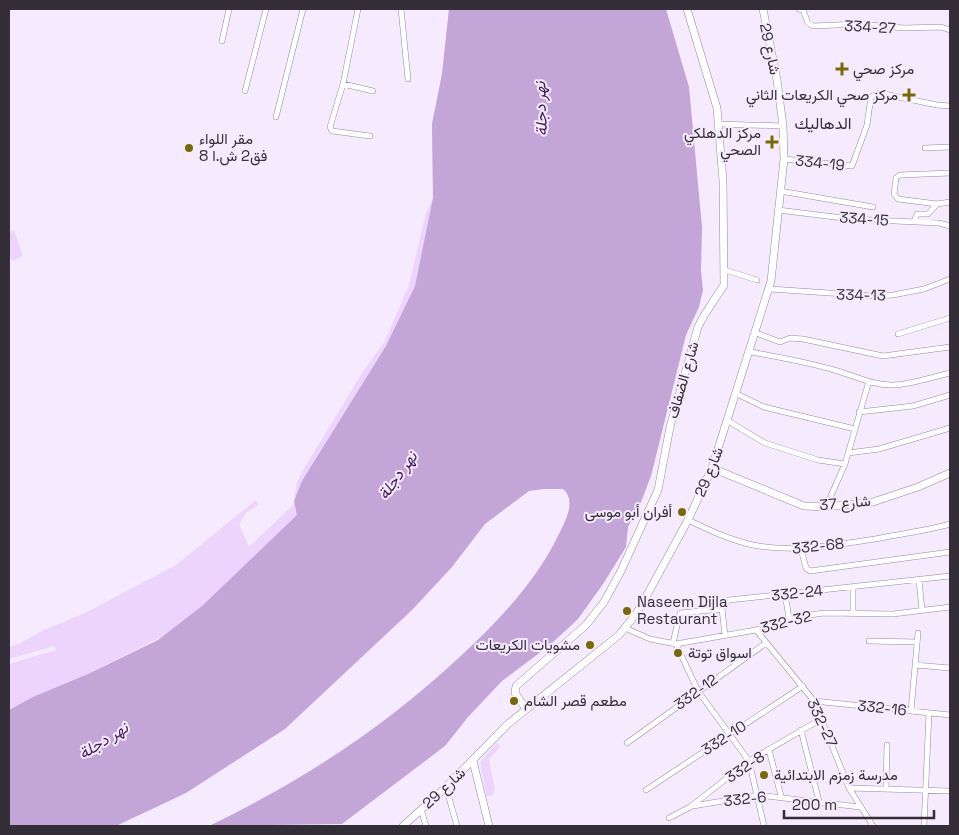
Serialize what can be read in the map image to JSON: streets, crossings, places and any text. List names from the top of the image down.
{
  "streets": {
    "street": [
      "334-27",
      "شارع 29",
      "334-19",
      "334-15",
      "334-13",
      "شارع الضفاف",
      "شارع 37",
      "332-68",
      "332-24",
      "332-32",
      "332-12",
      "332-16",
      "332-27",
      "332-10",
      "332-8",
      "332-6"
    ]
  },
  "crossings": [
    ["شارع 29", "334-19"],
    ["شارع 29", "334-15"],
    ["شارع 29", "334-13"],
    ["شارع 29", "شارع الضفاف"],
    ["شارع 29", "شارع 37"],
    ["شارع 29", "332-68"],
    ["شارع 29", "332-32"],
    ["332-24", "332-32"],
    ["332-32", "332-27"],
    ["332-12", "332-27"],
    ["332-16", "332-27"],
    ["332-27", "332-10"],
    ["332-27", "332-8"],
    ["332-27", "332-6"],
    ["332-8", "332-6"]
  ],
  "districts": ["الدهاليك"],
  "water": ["نهر دجلة"],
  "places": {
    "health": ["مركز صحي", "مركز صحي الكريعات الثاني", "مركز الدهلكي الصحي"],
    "other": [
      "مقر اللواء 8 فق2 ش.ا",
      "أفران أبو موسى",
      "Naseem Dijla Restaurant",
      "مشويات الكريعات",
      "اسواق توتة",
      "مطعم قصر الشام",
      "مدرسة زمزم الابتدائية"
    ]
  },
  "scale_bar": "200 m"
}
